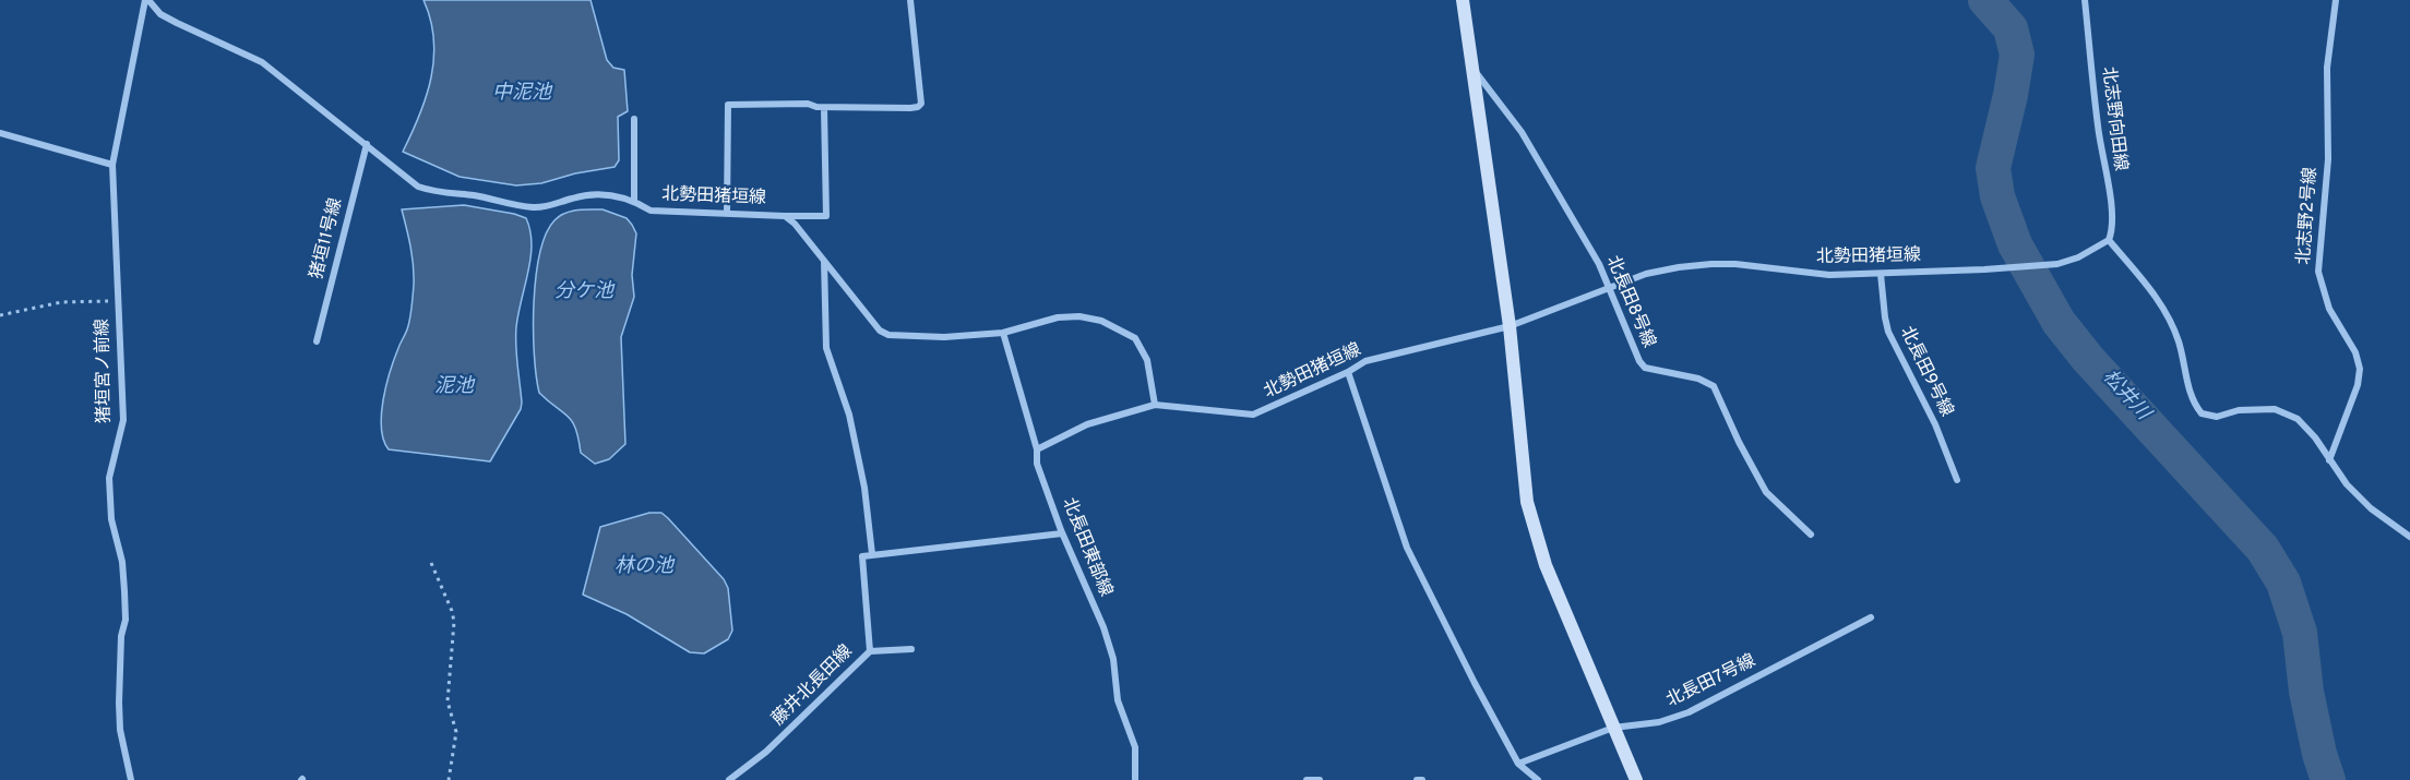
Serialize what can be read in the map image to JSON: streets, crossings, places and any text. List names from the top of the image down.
{
  "streets": {
    "street": [
      "北志野向田線",
      "北勢田猪垣線",
      "北志野2号線",
      "猪垣11号線",
      "北長田8号線",
      "猪垣宮ノ前線",
      "北長田9号線",
      "北長田東部線",
      "北長田7号線",
      "藤井北長田線"
    ]
  },
  "crossings": [
    ["北志野向田線", "北勢田猪垣線"],
    ["北勢田猪垣線", "猪垣11号線"],
    ["北勢田猪垣線", "北長田8号線"],
    ["北勢田猪垣線", "猪垣宮ノ前線"],
    ["北勢田猪垣線", "北長田9号線"],
    ["北勢田猪垣線", "北長田東部線"]
  ],
  "water": [
    "中泥池",
    "分ケ池",
    "泥池",
    "松井川",
    "林の池"
  ]
}
